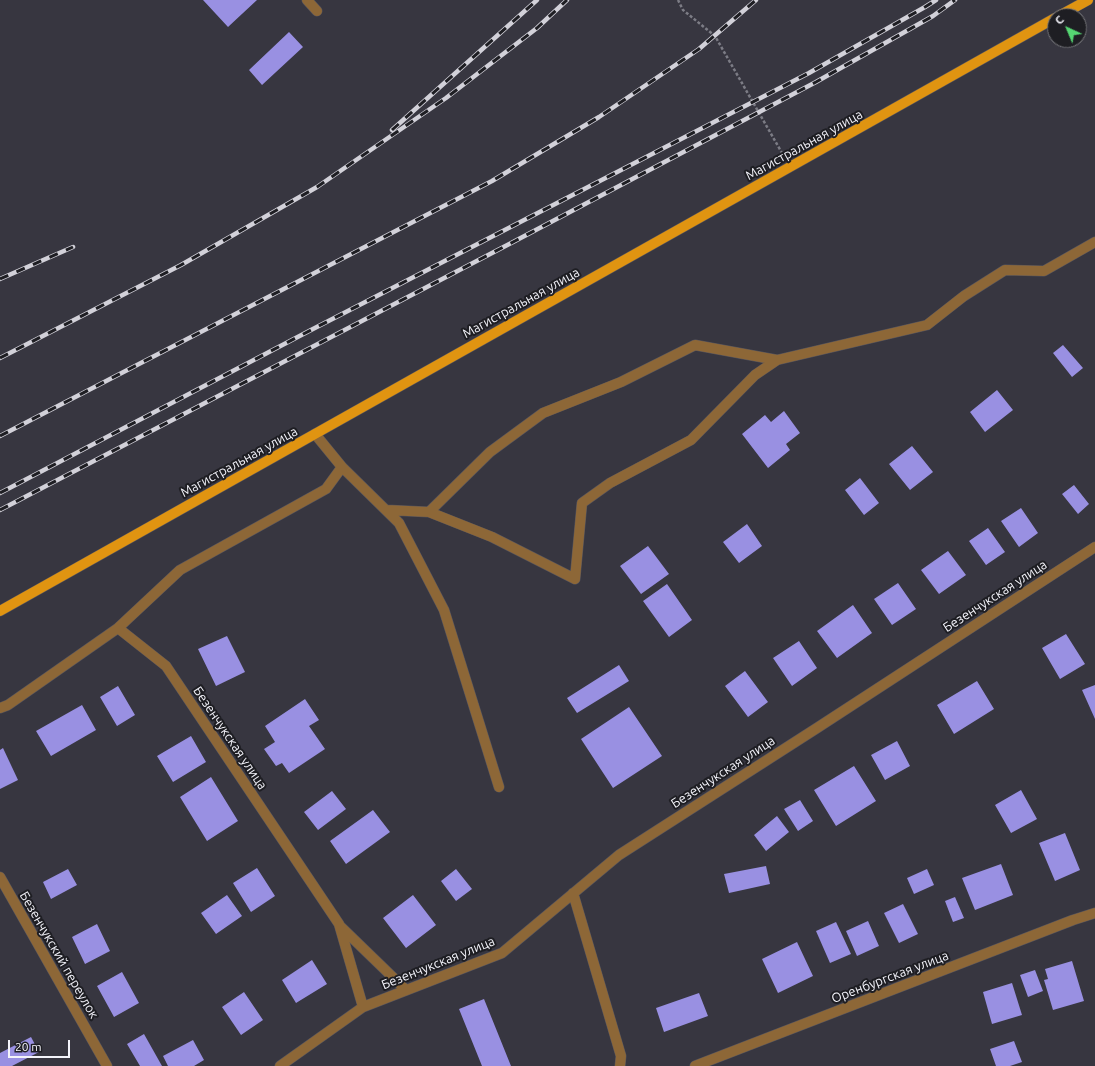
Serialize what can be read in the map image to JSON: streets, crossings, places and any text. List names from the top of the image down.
{
  "streets": {
    "main road": ["Магистральная улица"],
    "street": ["Безенчукская улица", "Безенчукский переулок", "Оренбургская улица"]
  },
  "scale_bar": "20 m",
  "north": "top left"
}
